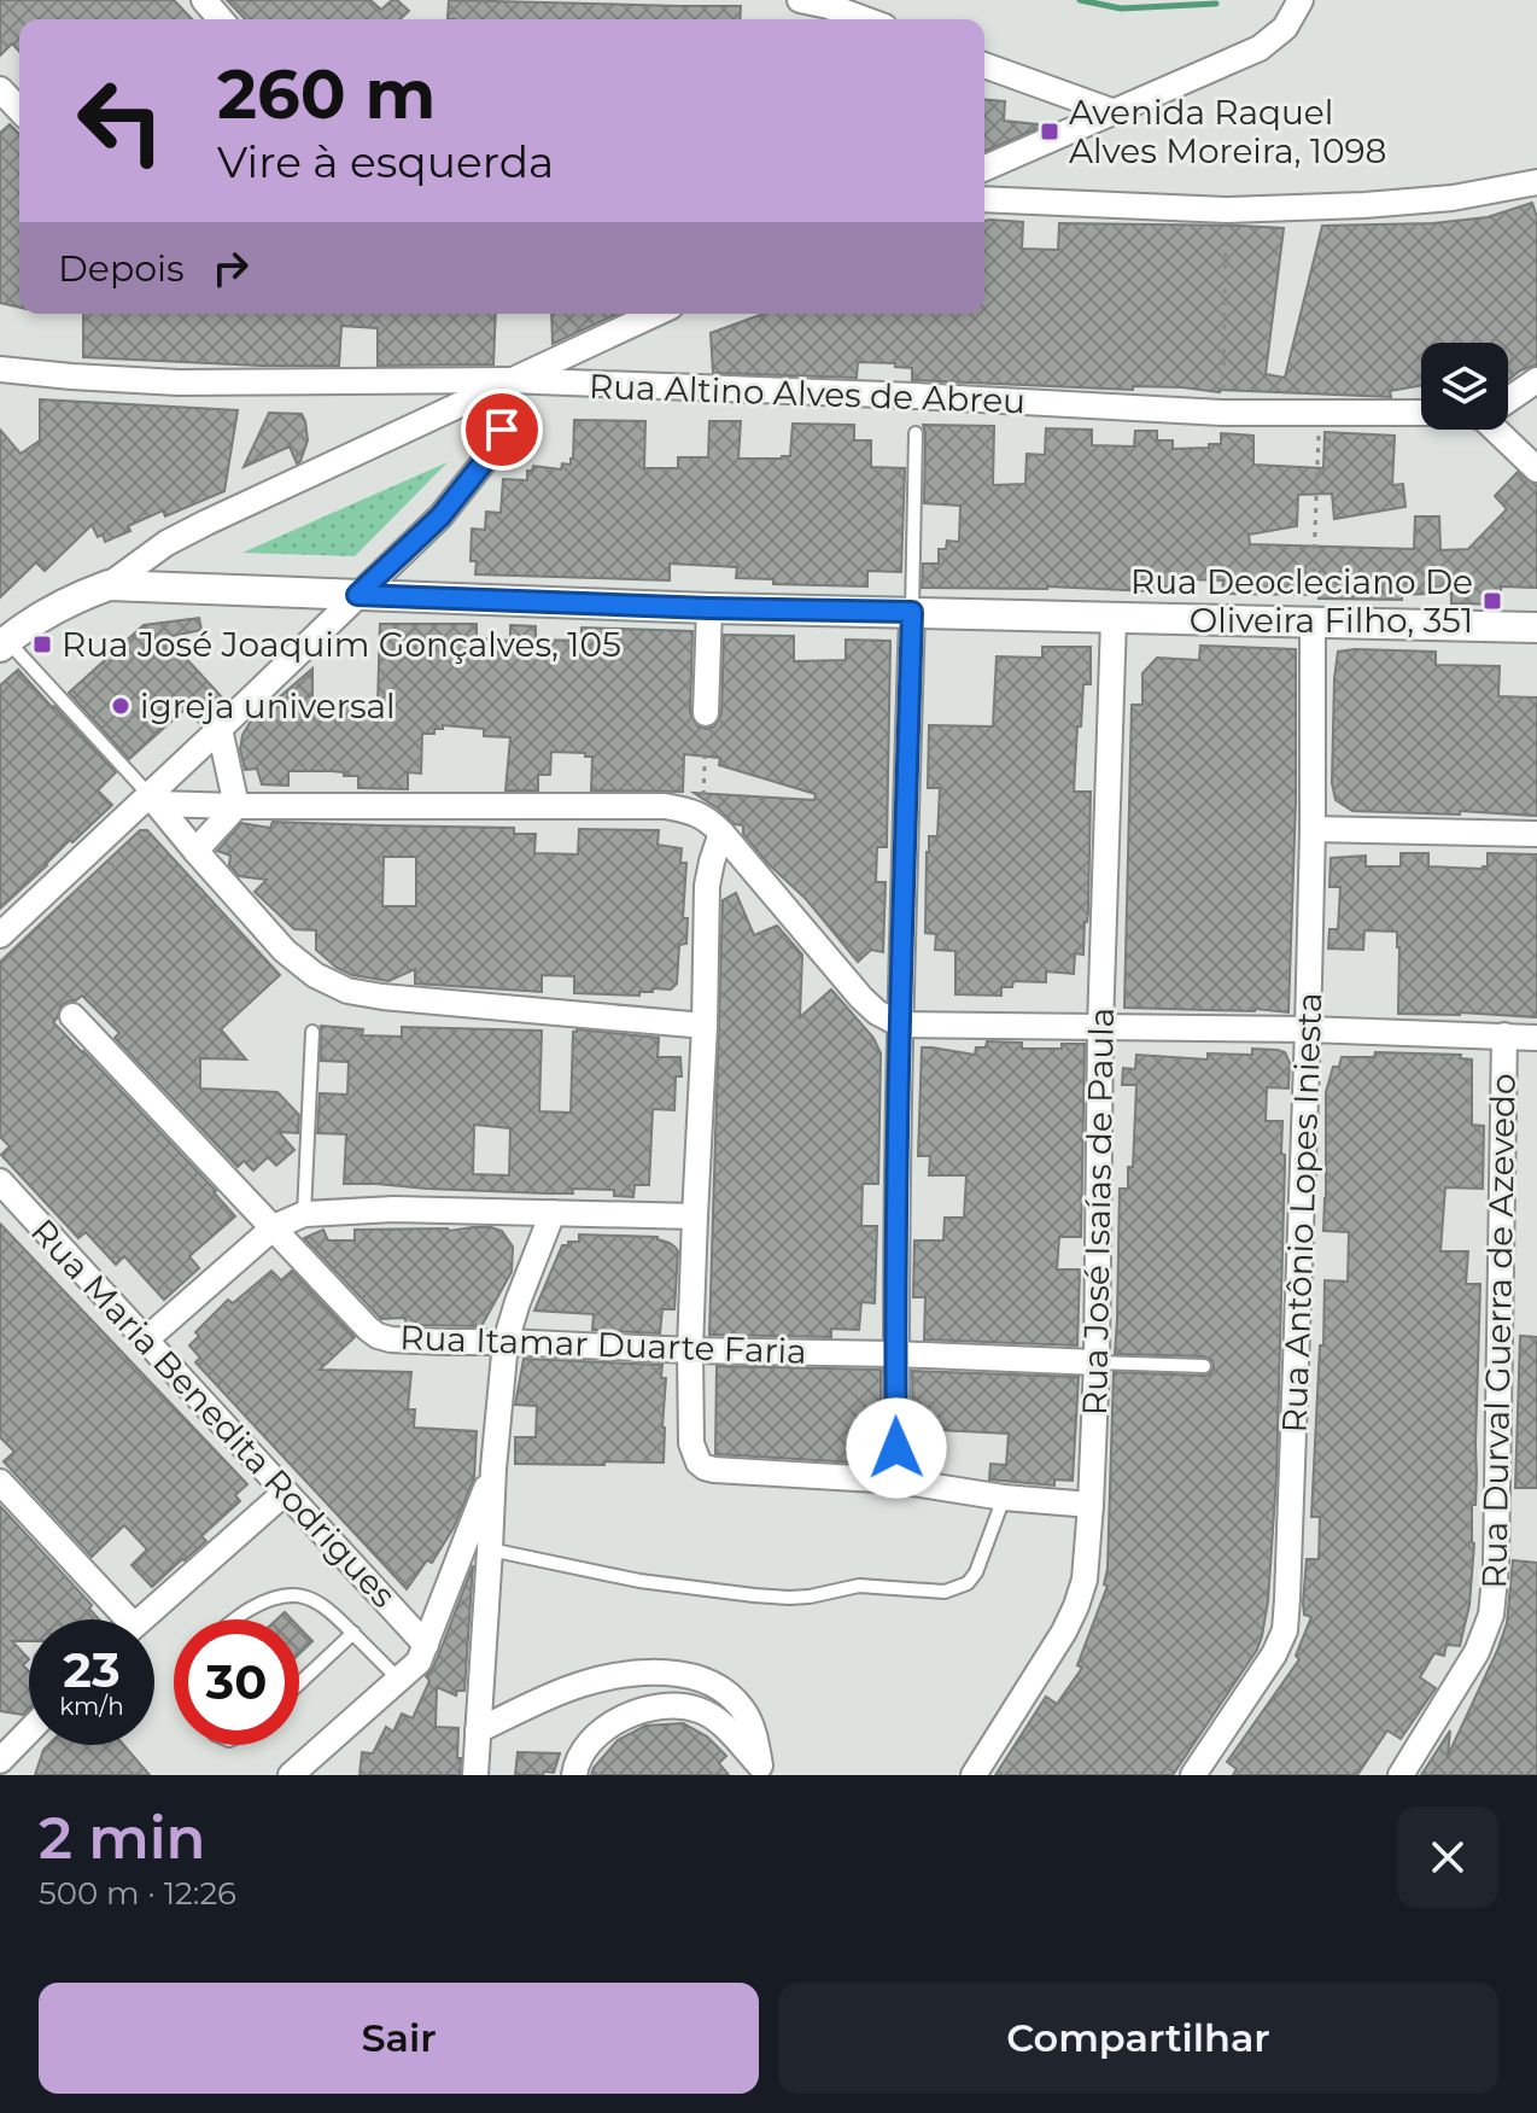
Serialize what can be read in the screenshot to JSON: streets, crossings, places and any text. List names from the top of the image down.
{
  "streets": {
    "street": [
      "Rua Altino Alves de Abreu",
      "Rua José Isaías de Paula",
      "Rua Antônio Lopes Iniesta",
      "Rua Durval Guerra de Azevedo",
      "Rua Itamar Duarte Faria",
      "Rua Maria Benedita Rodrigues"
    ]
  },
  "crossings": [
    ["Rua José Isaías de Paula", "Rua Itamar Duarte Faria"]
  ],
  "places": {
    "transit": ["Avenida Raquel Alves Moreira, 1098", "Rua Deocleciano De Oliveira Filho, 351", "Rua José Joaquim Gonçalves, 105"],
    "other": ["igreja universal"]
  },
  "page": {
    "turn": ["260 m", "Vire à esquerda"],
    "then": "Depois",
    "speed": "23 km/h",
    "limit": "30",
    "heading": ["2 min", "500 m · 12:26"],
    "buttons": ["Sair", "Compartilhar"]
  }
}
